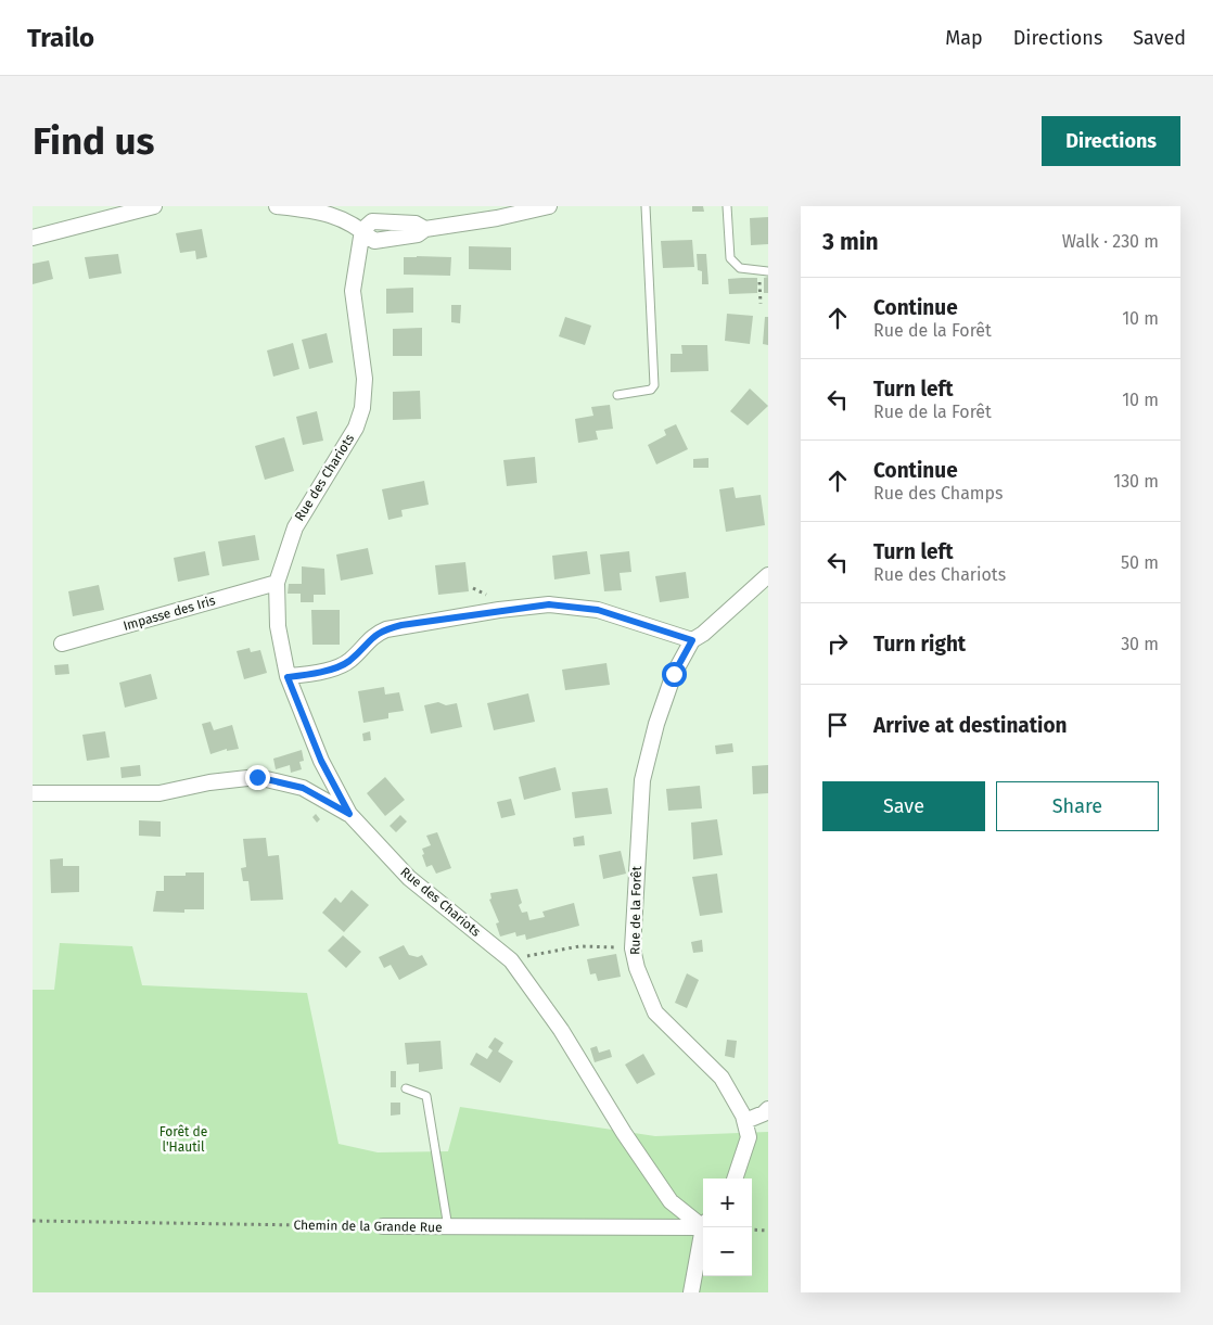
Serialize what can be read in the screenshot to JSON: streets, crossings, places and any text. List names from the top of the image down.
{
  "streets": {
    "street": [
      "Rue des Chariots",
      "Impasse des Iris",
      "Rue de la Forêt",
      "Chemin de la Grande Rue"
    ]
  },
  "crossings": [
    ["Rue des Chariots", "Impasse des Iris"]
  ],
  "parks": ["Forêt de l'Hautil"],
  "page": {
    "header": "Trailo",
    "nav": ["Map", "Directions", "Saved"],
    "buttons": [
      "Directions",
      ["Save", "Share"]
    ],
    "title": "Find us",
    "heading": ["3 min", "Walk · 230 m"],
    "list": [
      ["Continue", "Rue de la Forêt", "10 m"],
      ["Turn left", "Rue de la Forêt", "10 m"],
      ["Continue", "Rue des Champs", "130 m"],
      ["Turn left", "Rue des Chariots", "50 m"],
      ["Turn right", "30 m"],
      "Arrive at destination"
    ],
    "map_buttons": ["+", "−"]
  }
}
